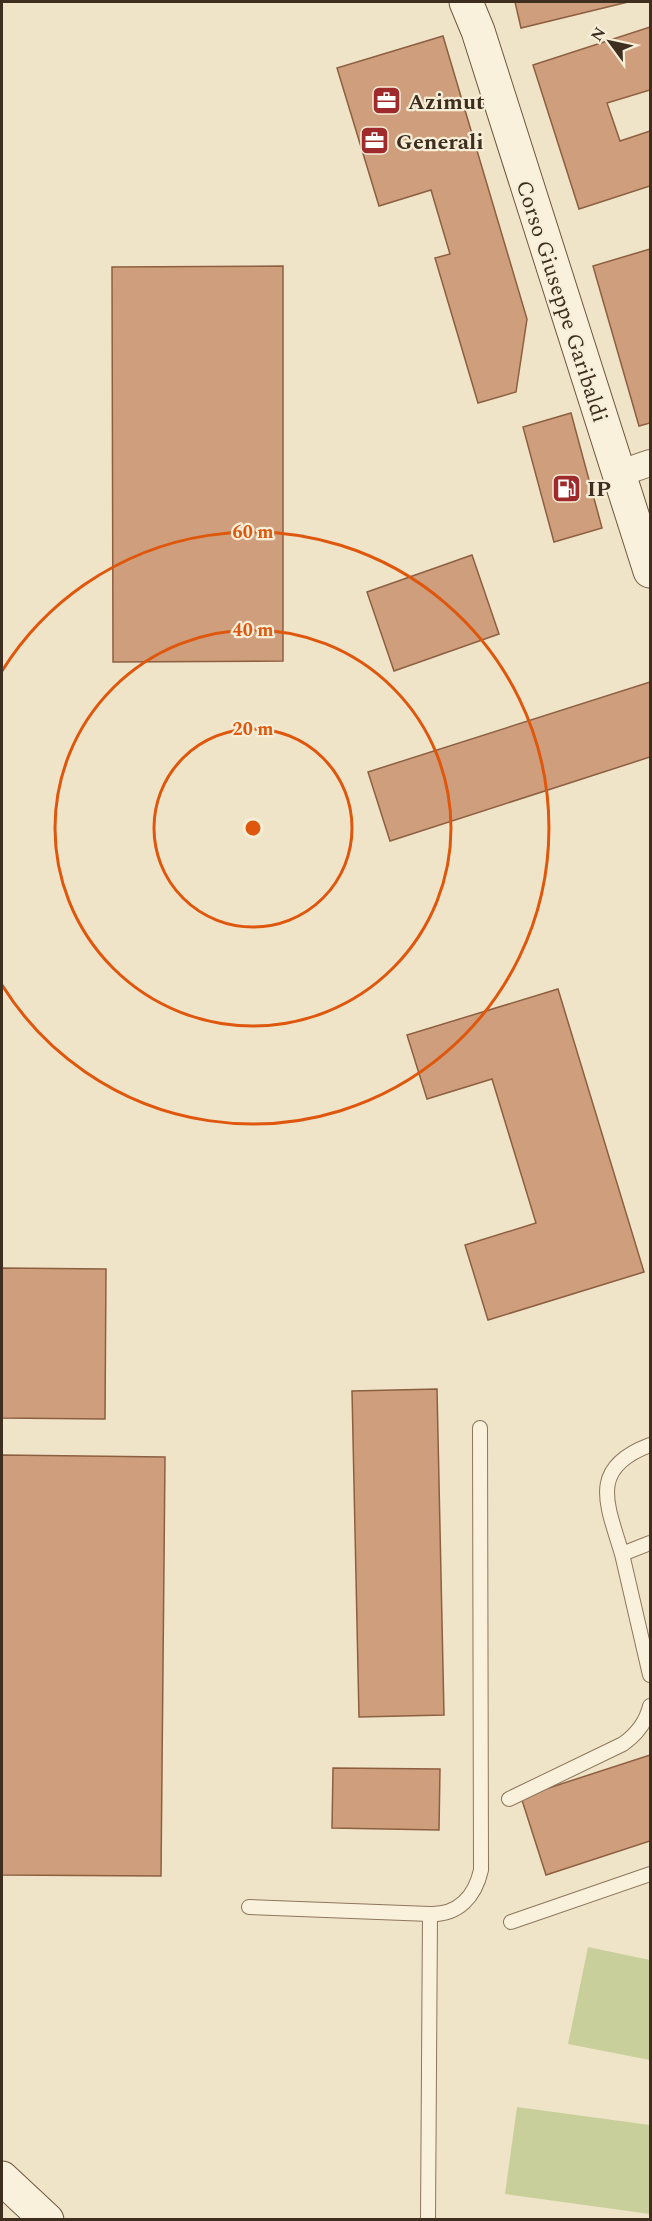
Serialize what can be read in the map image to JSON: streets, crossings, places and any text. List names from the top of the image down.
{
  "streets": {
    "main road": ["Corso Giuseppe Garibaldi"]
  },
  "places": {
    "office": ["Azimut", "Generali"],
    "fuel station": ["IP"]
  },
  "north": "top left",
  "rings": ["60 m", "40 m", "20 m"]
}
